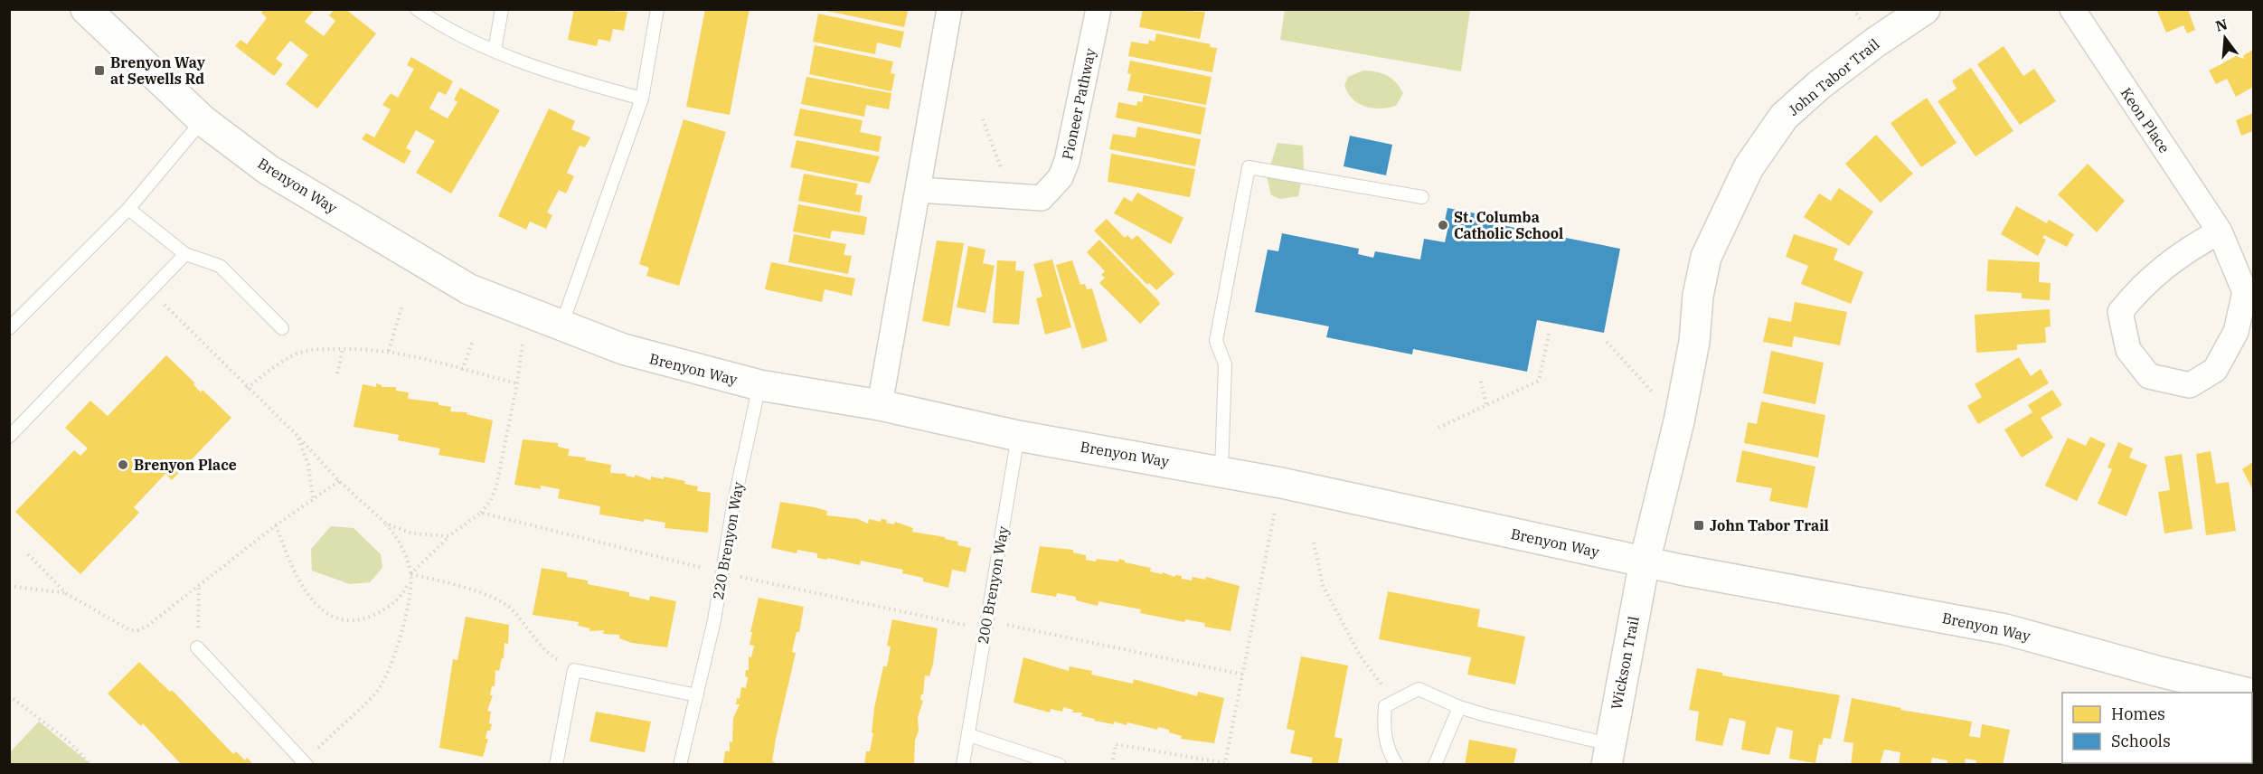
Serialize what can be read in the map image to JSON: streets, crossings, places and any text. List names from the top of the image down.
{
  "streets": {
    "street": [
      "John Tabor Trail",
      "Pioneer Pathway",
      "Keon Place",
      "Brenyon Way",
      "Wickson Trail"
    ],
    "lane": ["220 Brenyon Way", "200 Brenyon Way"]
  },
  "crossings": [
    ["John Tabor Trail", "Brenyon Way"],
    ["John Tabor Trail", "Wickson Trail"],
    ["Brenyon Way", "220 Brenyon Way"],
    ["Brenyon Way", "200 Brenyon Way"],
    ["Brenyon Way", "Wickson Trail"]
  ],
  "places": {
    "transit": ["Brenyon Way at Sewells Rd", "John Tabor Trail"],
    "other": ["St. Columba Catholic School", "Brenyon Place"]
  },
  "legend": ["Homes", "Schools"],
  "north": "top"
}
